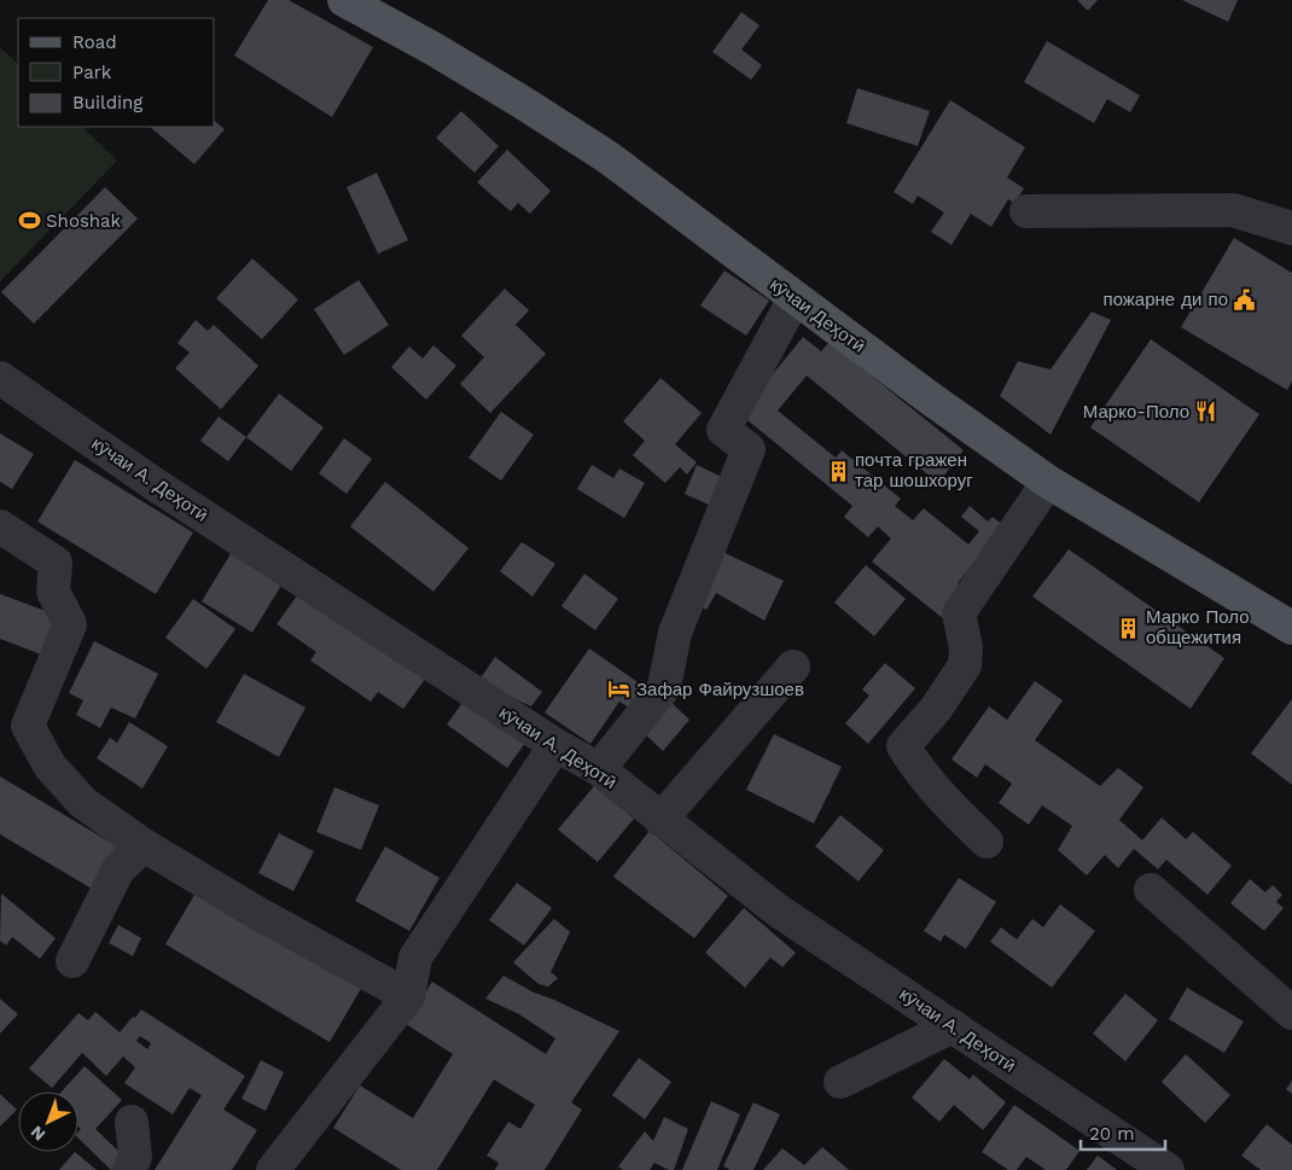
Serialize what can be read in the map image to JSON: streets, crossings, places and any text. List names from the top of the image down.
{
  "streets": {
    "main road": ["кӯчаи Деҳотӣ"],
    "street": ["кӯчаи А. Деҳотӣ"]
  },
  "places": {
    "sports": ["Shoshak"],
    "public building": ["пожарне ди по"],
    "restaurant": ["Марко-Поло"],
    "building": ["почта гражен тар шошхоруг", "Марко Поло общежития"],
    "hotel": ["Зафар Файрузшоев"]
  },
  "legend": ["Road", "Park", "Building"],
  "scale_bar": "20 m",
  "north": "bottom left"
}
